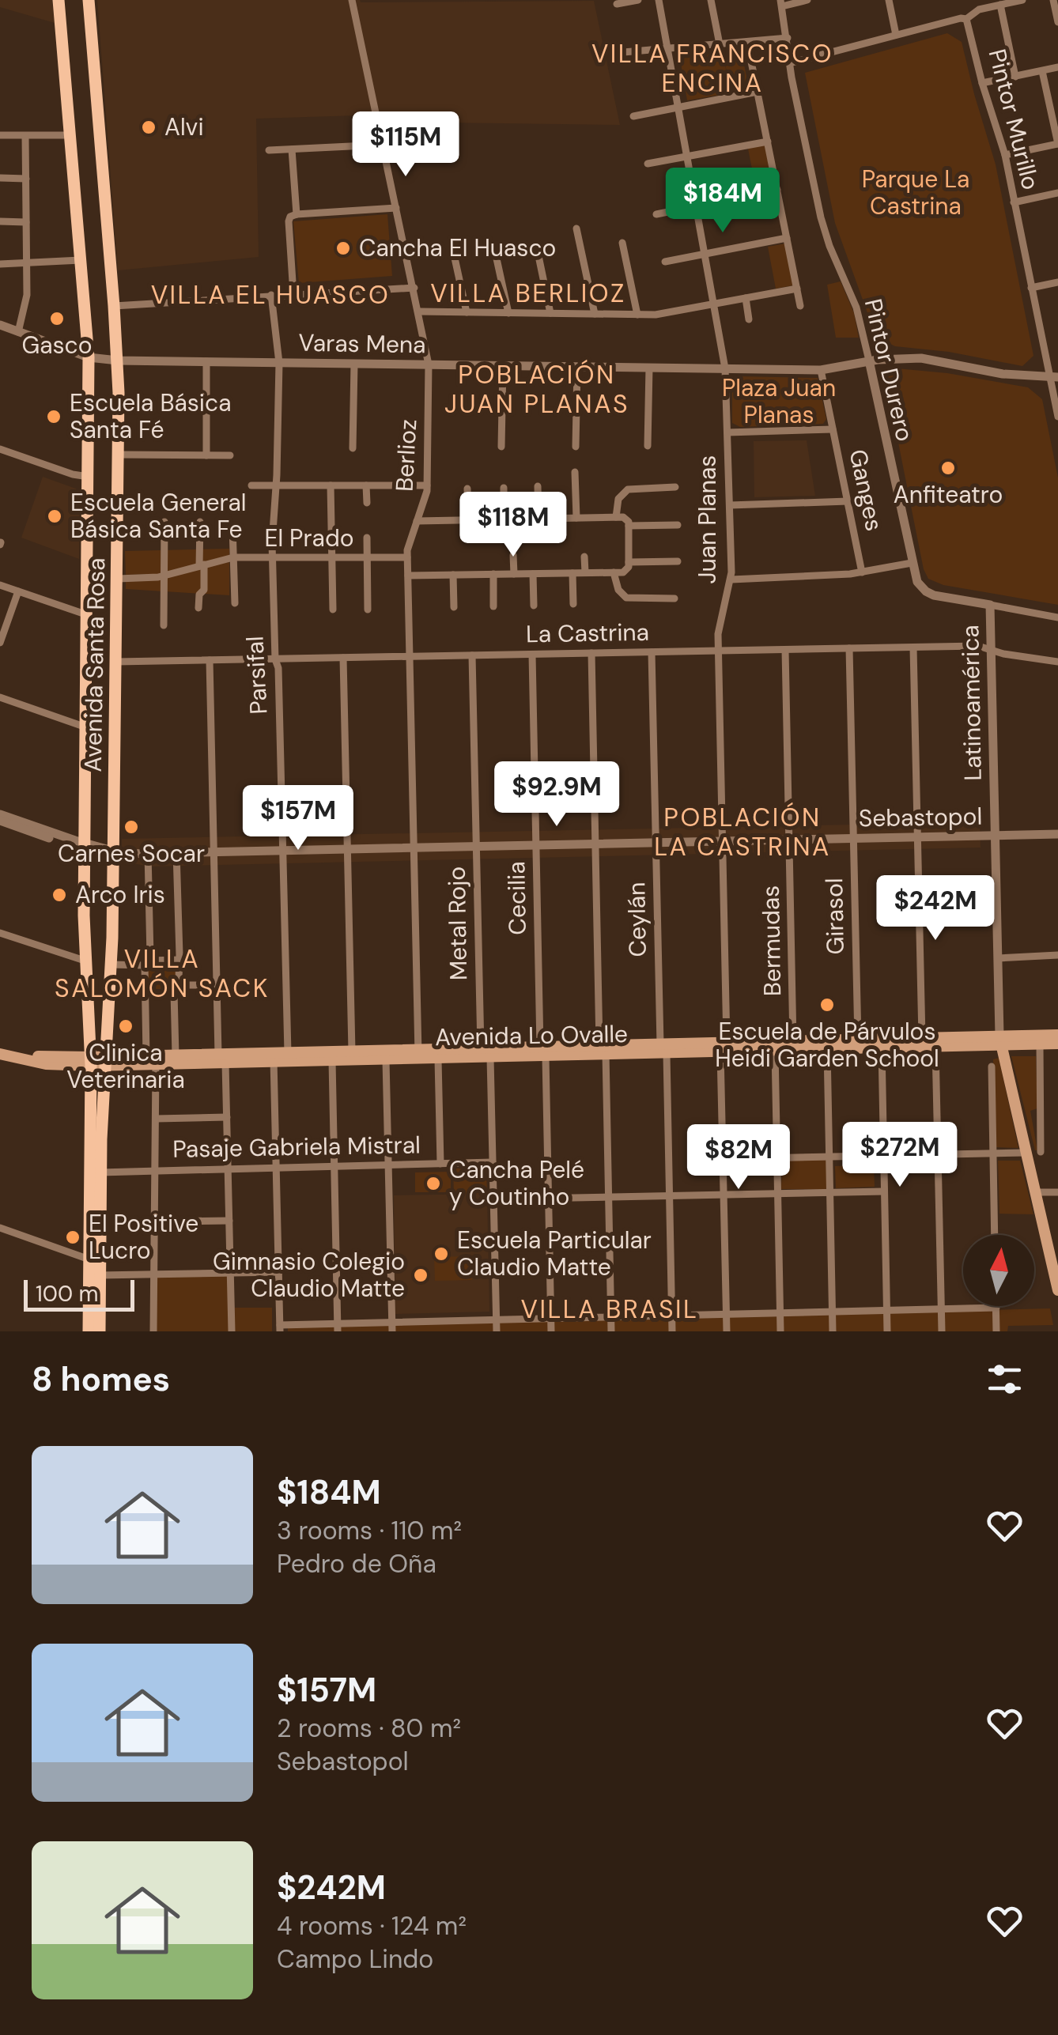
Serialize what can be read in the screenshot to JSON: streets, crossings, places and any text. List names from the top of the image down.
{
  "streets": {
    "main road": ["Avenida Santa Rosa", "Avenida Lo Ovalle"],
    "street": [
      "Pintor Murillo",
      "Varas Mena",
      "Pintor Durero",
      "Berlioz",
      "Ganges",
      "Juan Planas",
      "El Prado",
      "La Castrina",
      "Parsifal",
      "Latinoamérica",
      "Sebastopol",
      "Cecilia",
      "Girasol",
      "Ceylán",
      "Metal Rojo",
      "Bermudas",
      "Pasaje Gabriela Mistral"
    ]
  },
  "crossings": [
    ["Pintor Murillo", "Varas Mena"],
    ["Varas Mena", "Pintor Durero"],
    ["Varas Mena", "Berlioz"],
    ["Varas Mena", "Ganges"],
    ["Varas Mena", "Juan Planas"],
    ["Varas Mena", "Avenida Santa Rosa"],
    ["Varas Mena", "Parsifal"],
    ["Pintor Durero", "Latinoamérica"],
    ["Berlioz", "El Prado"],
    ["Berlioz", "La Castrina"],
    ["Berlioz", "Sebastopol"],
    ["Berlioz", "Avenida Lo Ovalle"],
    ["Juan Planas", "La Castrina"],
    ["Juan Planas", "Sebastopol"],
    ["Juan Planas", "Avenida Lo Ovalle"],
    ["El Prado", "Avenida Santa Rosa"],
    ["El Prado", "Parsifal"],
    ["La Castrina", "Avenida Santa Rosa"],
    ["La Castrina", "Parsifal"],
    ["La Castrina", "Latinoamérica"],
    ["La Castrina", "Cecilia"],
    ["La Castrina", "Girasol"],
    ["La Castrina", "Ceylán"],
    ["La Castrina", "Metal Rojo"],
    ["La Castrina", "Bermudas"],
    ["Avenida Santa Rosa", "Sebastopol"],
    ["Avenida Santa Rosa", "Avenida Lo Ovalle"],
    ["Avenida Santa Rosa", "Pasaje Gabriela Mistral"],
    ["Parsifal", "Sebastopol"],
    ["Parsifal", "Avenida Lo Ovalle"],
    ["Latinoamérica", "Sebastopol"],
    ["Latinoamérica", "Avenida Lo Ovalle"],
    ["Sebastopol", "Cecilia"],
    ["Sebastopol", "Girasol"],
    ["Sebastopol", "Ceylán"],
    ["Sebastopol", "Metal Rojo"],
    ["Sebastopol", "Bermudas"],
    ["Cecilia", "Avenida Lo Ovalle"],
    ["Girasol", "Avenida Lo Ovalle"],
    ["Ceylán", "Avenida Lo Ovalle"],
    ["Metal Rojo", "Avenida Lo Ovalle"],
    ["Bermudas", "Avenida Lo Ovalle"]
  ],
  "districts": [
    "VILLA FRANCISCO ENCINA",
    "VILLA BERLIOZ",
    "VILLA EL HUASCO",
    "POBLACIÓN JUAN PLANAS",
    "POBLACIÓN LA CASTRINA",
    "VILLA SALOMÓN SACK",
    "VILLA BRASIL"
  ],
  "parks": ["Parque La Castrina", "Plaza Juan Planas"],
  "places": [
    "Alvi",
    "Cancha El Huasco",
    "Gasco",
    "Escuela Básica Santa Fé",
    "Anfiteatro",
    "Escuela General Básica Santa Fe",
    "Carnes Socar",
    "Arco Iris",
    "Escuela de Párvulos Heidi Garden School",
    "Clinica Veterinaria",
    "Cancha Pelé y Coutinho",
    "El Positive Lucro",
    "Escuela Particular Claudio Matte",
    "Gimnasio Colegio Claudio Matte"
  ],
  "scale_bar": "100 m",
  "north": "top",
  "page": {
    "price": [
      "$115M",
      "$184M",
      "$118M",
      "$92.9M",
      "$157M",
      "$242M",
      "$272M",
      "$82M"
    ],
    "scale": "100 m",
    "heading": "8 homes",
    "list": [
      {
        "name": "$184M",
        "note": "3 rooms · 110 m² · Pedro de Oña"
      },
      {
        "name": "$157M",
        "note": "2 rooms · 80 m² · Sebastopol"
      },
      {
        "name": "$242M",
        "note": "4 rooms · 124 m² · Campo Lindo"
      }
    ]
  }
}
